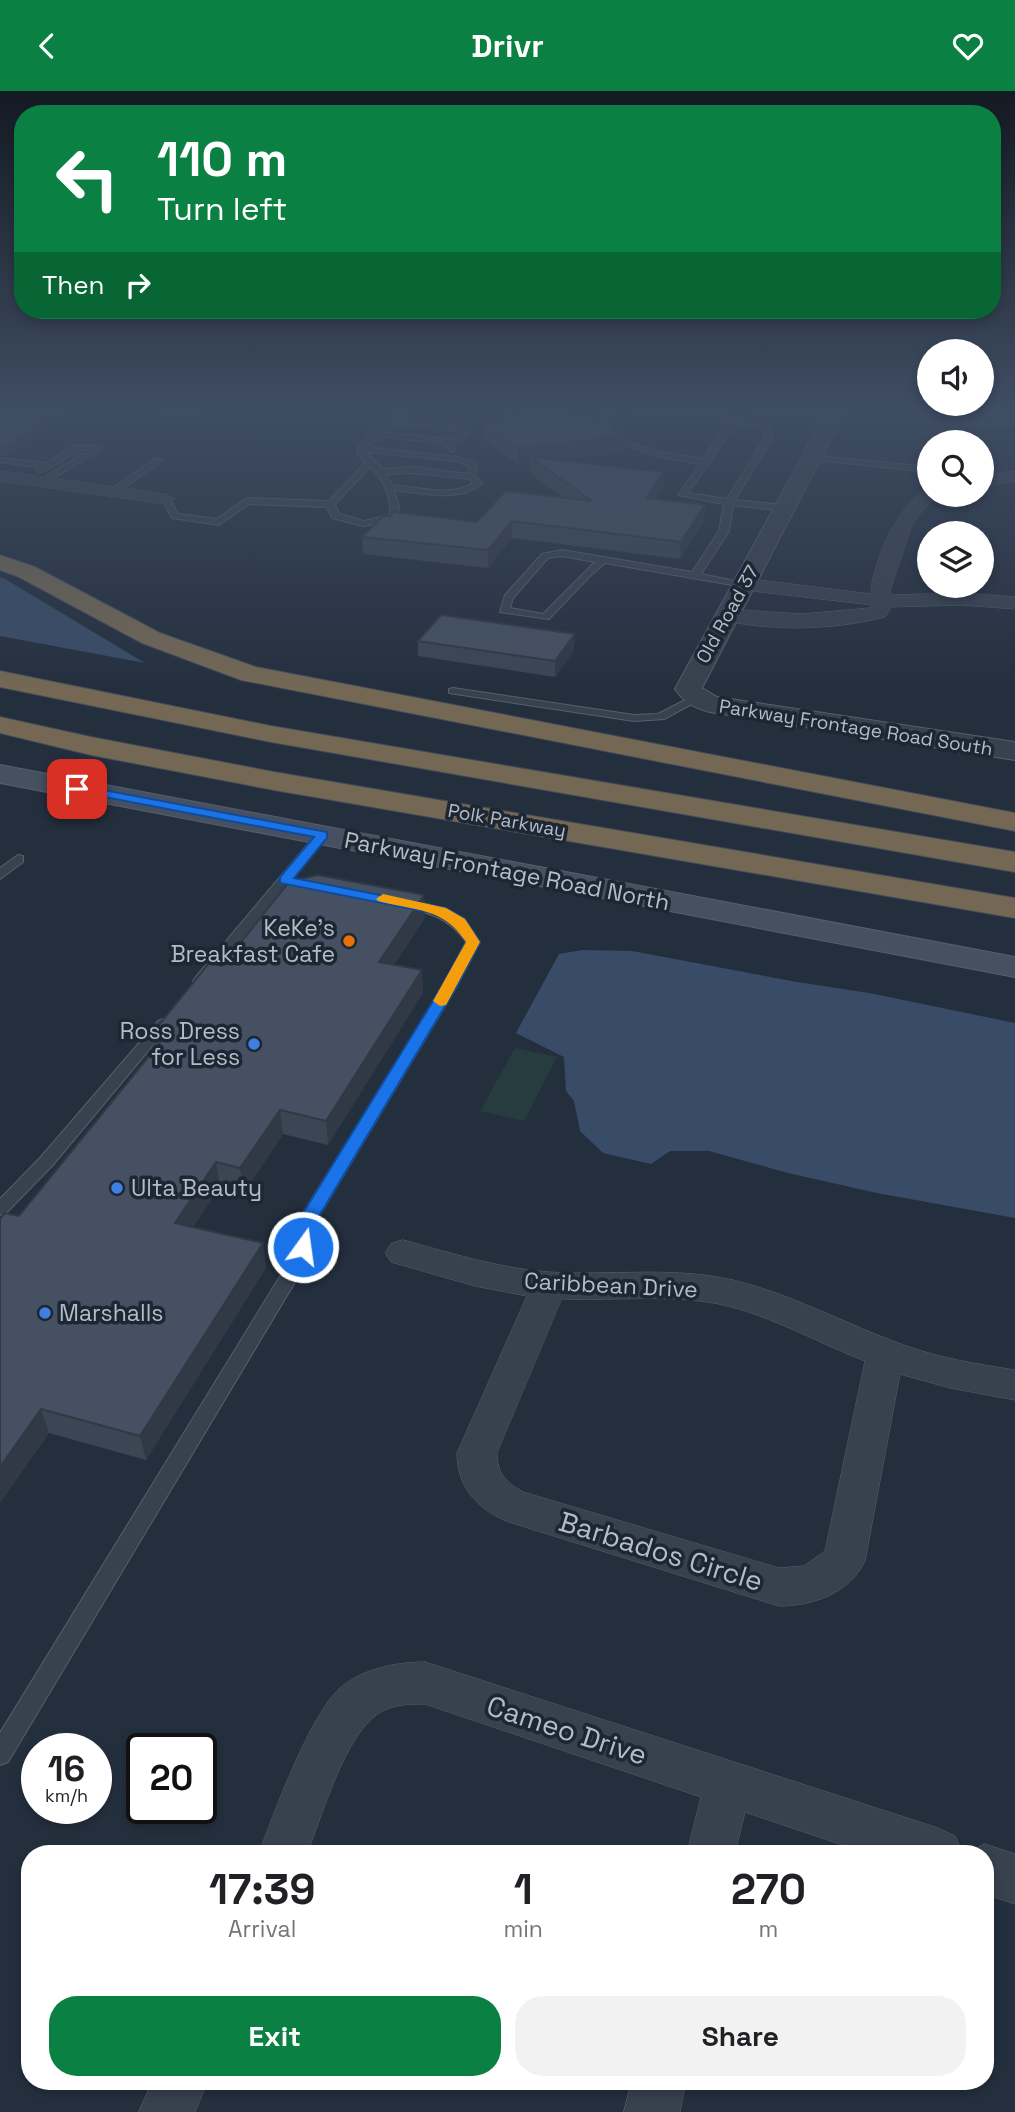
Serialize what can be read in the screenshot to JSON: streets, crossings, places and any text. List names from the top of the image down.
{
  "streets": {
    "highway": ["Polk Parkway"],
    "main road": ["Parkway Frontage Road North"],
    "street": [
      "Old Road 37",
      "Parkway Frontage Road South",
      "Caribbean Drive",
      "Barbados Circle",
      "Cameo Drive"
    ]
  },
  "crossings": [
    ["Old Road 37", "Parkway Frontage Road South"],
    ["Caribbean Drive", "Barbados Circle"]
  ],
  "places": [
    "KeKe's Breakfast Cafe",
    "Ross Dress for Less",
    "Ulta Beauty",
    "Marshalls"
  ],
  "page": {
    "header": "Drivr",
    "turn": ["110 m", "Turn left"],
    "then": "Then",
    "speed": "16 km/h",
    "limit": "20",
    "eta": [
      "17:39",
      "Arrival",
      "1",
      "min",
      "270",
      "m"
    ],
    "buttons": ["Exit", "Share"]
  }
}
